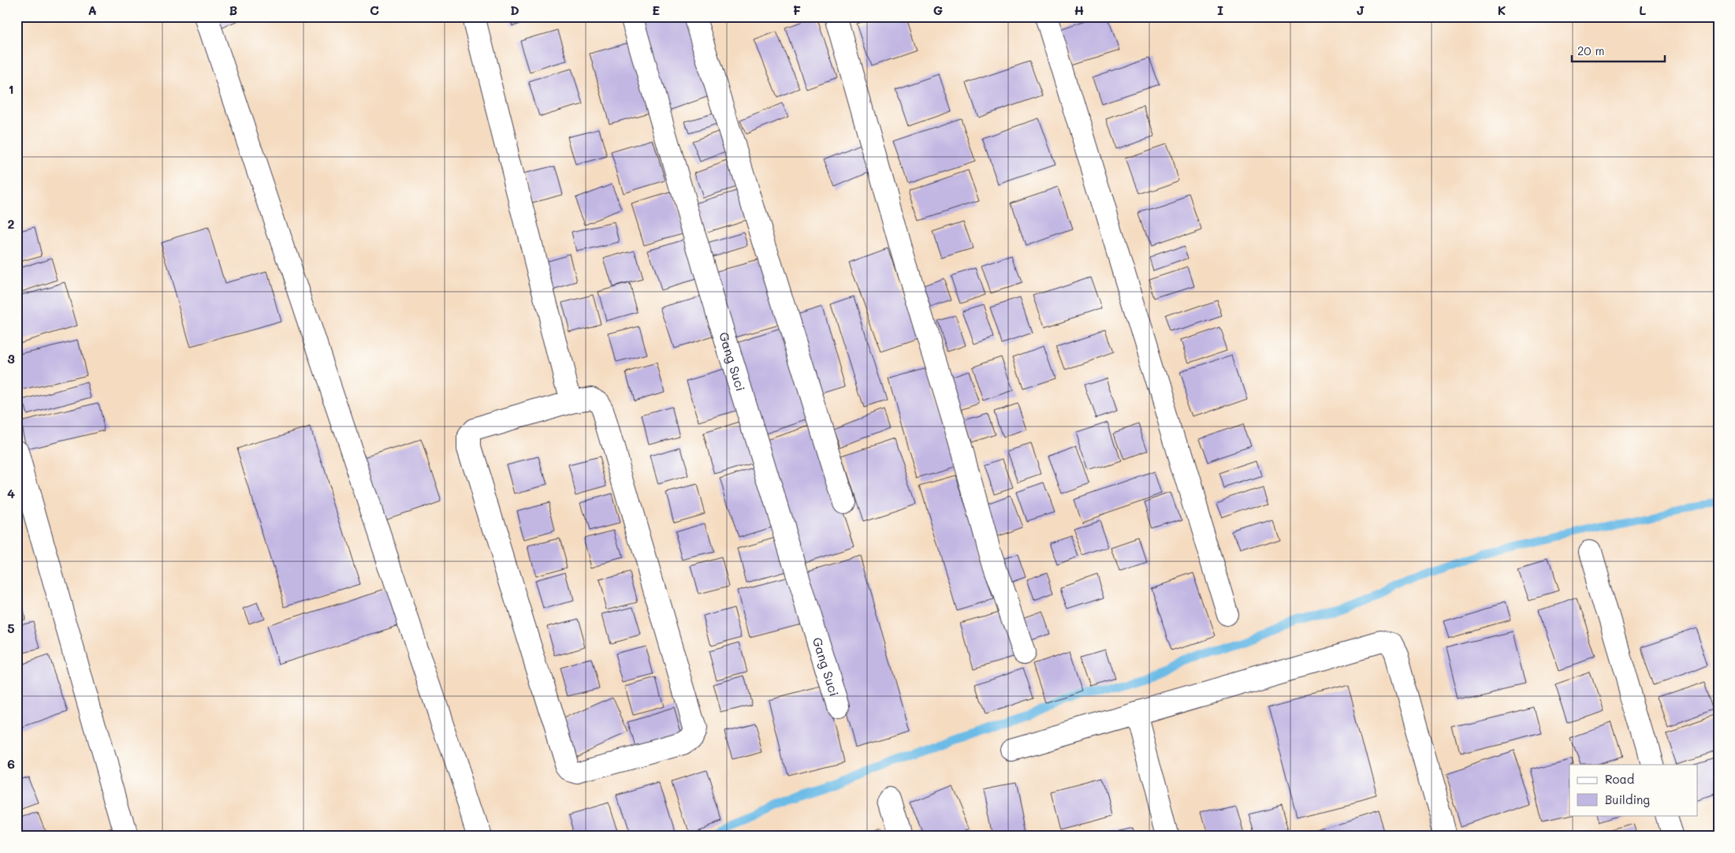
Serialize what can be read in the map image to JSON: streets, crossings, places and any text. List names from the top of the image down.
{
  "streets": {
    "street": ["Gang Suci"]
  },
  "legend": ["Road", "Building"],
  "scale_bar": "20 m",
  "grid": {
    "columns": [
      "A",
      "B",
      "C",
      "D",
      "E",
      "F",
      "G",
      "H",
      "I",
      "J",
      "K",
      "L"
    ],
    "rows": [
      "1",
      "2",
      "3",
      "4",
      "5",
      "6"
    ]
  }
}
